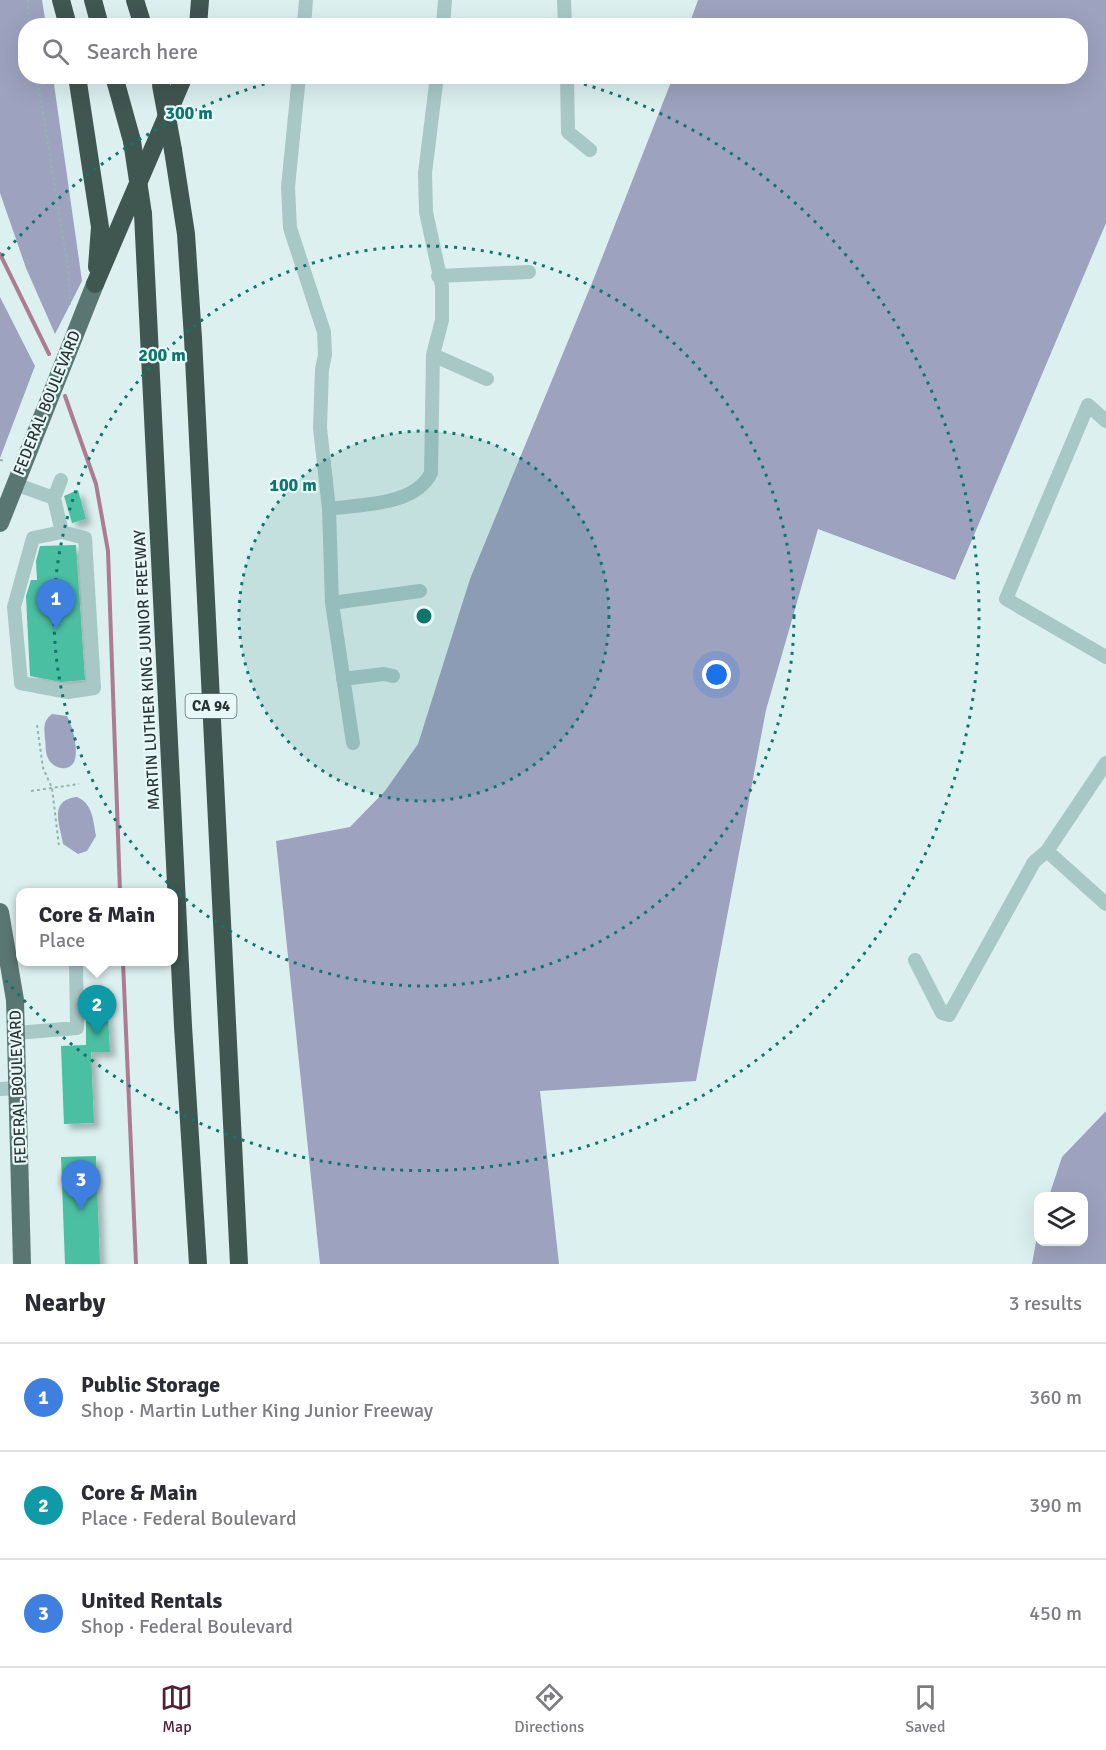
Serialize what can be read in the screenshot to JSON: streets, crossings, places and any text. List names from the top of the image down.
{
  "streets": {
    "highway": ["MARTIN LUTHER KING JUNIOR FREEWAY", "CA 94"],
    "main road": ["FEDERAL BOULEVARD"]
  },
  "page": {
    "search": "Search here",
    "pins": ["1", "2", "3"],
    "popup": ["Core & Main", "Place"],
    "heading": ["Nearby", "3 results"],
    "list": [
      {
        "mark": "1",
        "name": "Public Storage",
        "note": "Shop · Martin Luther King Junior Freeway",
        "value": "360 m"
      },
      {
        "mark": "2",
        "name": "Core & Main",
        "note": "Place · Federal Boulevard",
        "value": "390 m"
      },
      {
        "mark": "3",
        "name": "United Rentals",
        "note": "Shop · Federal Boulevard",
        "value": "450 m"
      }
    ],
    "nav": ["Map", "Directions", "Saved"]
  },
  "rings": ["300 m", "200 m", "100 m"]
}
